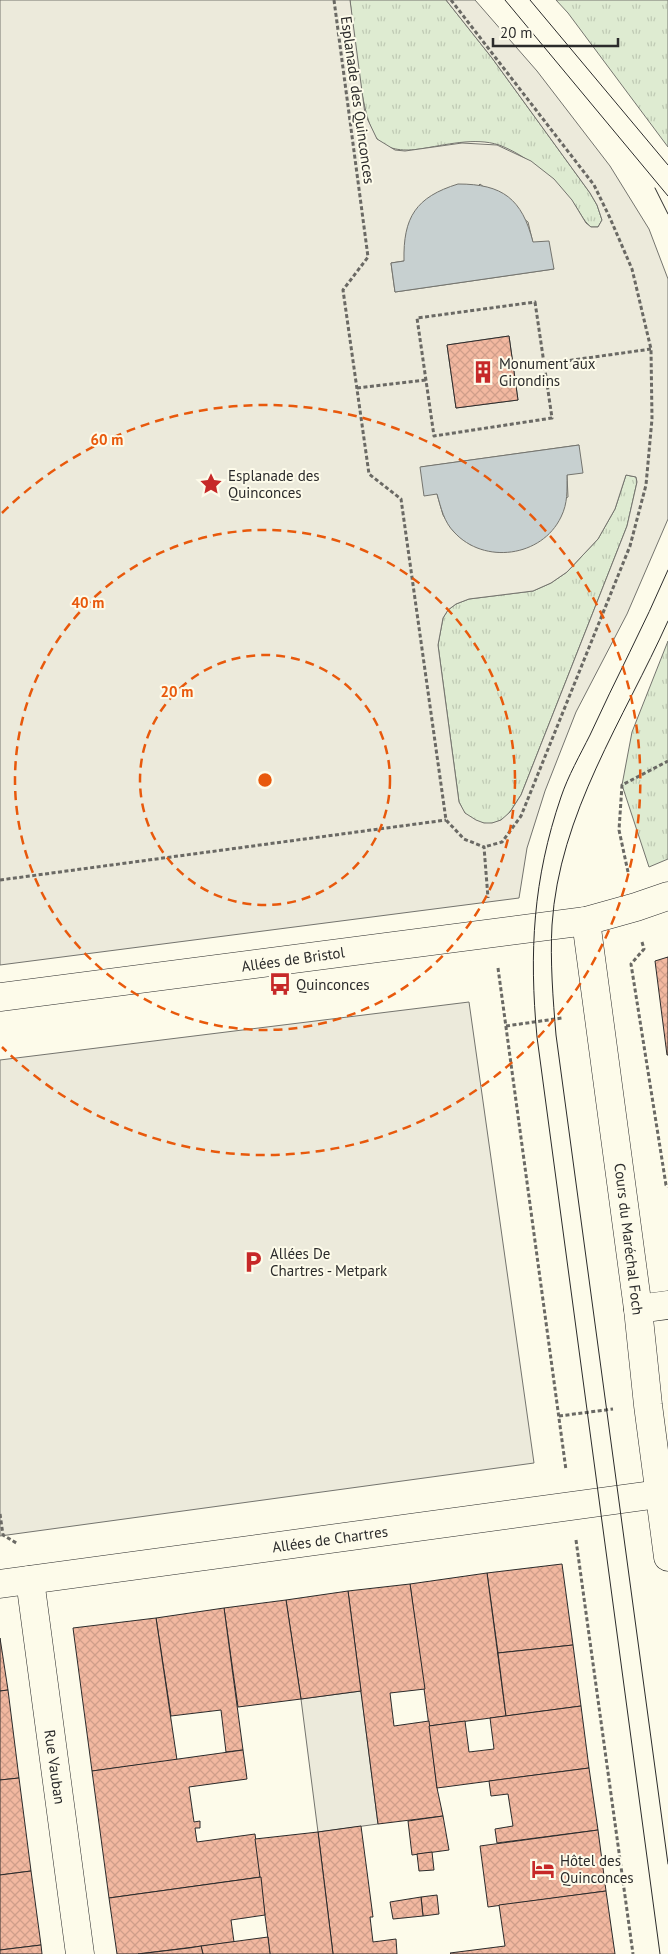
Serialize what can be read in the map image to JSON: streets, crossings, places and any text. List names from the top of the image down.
{
  "streets": {
    "street": [
      "Allées de Bristol",
      "Cours du Maréchal Foch",
      "Allées de Chartres",
      "Rue Vauban"
    ],
    "path": ["Esplanade des Quinconces"]
  },
  "crossings": [
    ["Allées de Bristol", "Cours du Maréchal Foch"],
    ["Cours du Maréchal Foch", "Allées de Chartres"],
    ["Allées de Chartres", "Rue Vauban"]
  ],
  "places": {
    "building": ["Monument aux Girondins"],
    "place": ["Esplanade des Quinconces"],
    "bus stop": ["Quinconces"],
    "parking": ["Allées De Chartres - Metpark"],
    "hotel": ["Hôtel des Quinconces"]
  },
  "scale_bar": "20 m",
  "rings": ["60 m", "40 m", "20 m"]
}
